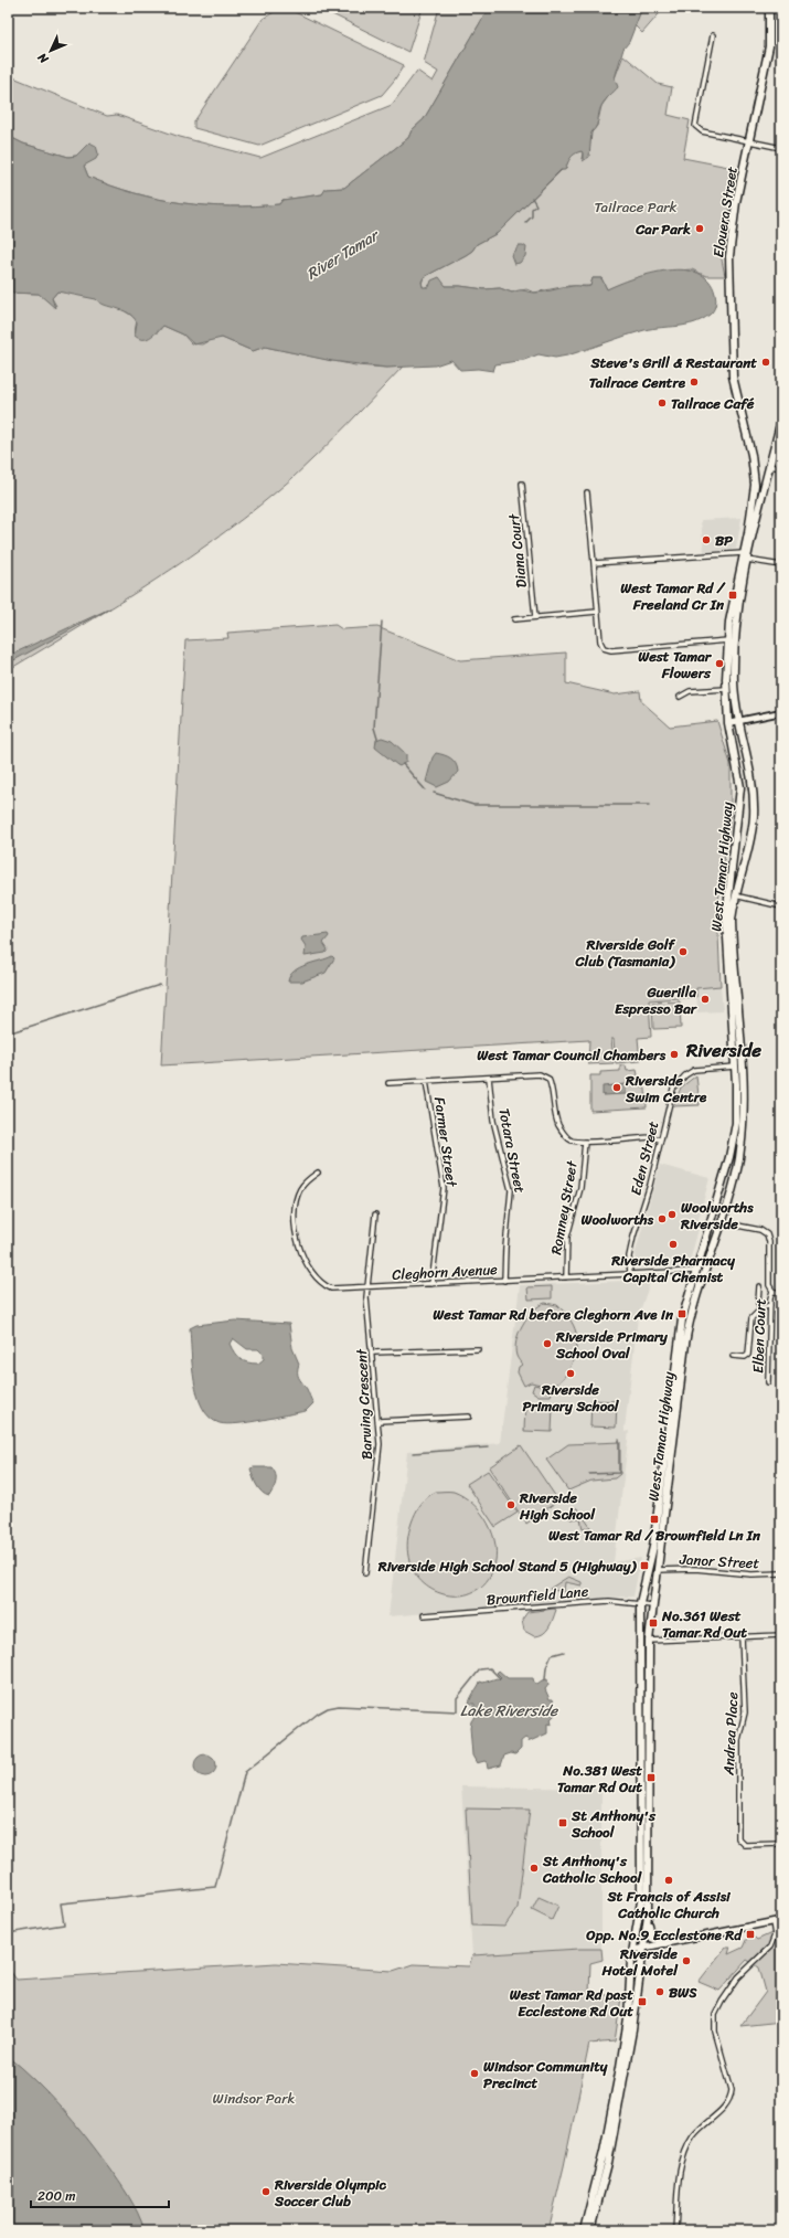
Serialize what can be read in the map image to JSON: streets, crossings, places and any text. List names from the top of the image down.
{
  "streets": {
    "highway": ["Elouera Street", "West Tamar Highway"],
    "street": [
      "Diana Court",
      "Farmer Street",
      "Totara Street",
      "Eden Street",
      "Romney Street",
      "Cleghorn Avenue",
      "Elben Court",
      "Barwing Crescent",
      "Janor Street",
      "Brownfield Lane",
      "Andrea Place"
    ]
  },
  "crossings": [
    ["Elouera Street", "West Tamar Highway"],
    ["West Tamar Highway", "Eden Street"],
    ["West Tamar Highway", "Cleghorn Avenue"],
    ["West Tamar Highway", "Elben Court"],
    ["West Tamar Highway", "Janor Street"],
    ["West Tamar Highway", "Brownfield Lane"],
    ["Farmer Street", "Cleghorn Avenue"],
    ["Totara Street", "Cleghorn Avenue"],
    ["Eden Street", "Cleghorn Avenue"],
    ["Romney Street", "Cleghorn Avenue"],
    ["Cleghorn Avenue", "Barwing Crescent"]
  ],
  "districts": ["Riverside"],
  "water": ["River Tamar", "Lake Riverside"],
  "parks": ["Tailrace Park", "Windsor Park"],
  "places": {
    "other": [
      "Car Park",
      "Steve's Grill & Restaurant",
      "Tailrace Centre",
      "Tailrace Café",
      "BP",
      "West Tamar Flowers",
      "Riverside Golf Club (Tasmania)",
      "Guerilla Espresso Bar",
      "West Tamar Council Chambers",
      "Riverside Swim Centre",
      "Woolworths Riverside",
      "Woolworths",
      "Riverside Pharmacy Capital Chemist",
      "Riverside Primary School Oval",
      "Riverside Primary School",
      "Riverside High School",
      "St Anthony's Catholic School",
      "St Francis of Assisi Catholic Church",
      "Riverside Hotel Motel",
      "BWS",
      "Windsor Community Precinct",
      "Riverside Olympic Soccer Club"
    ],
    "transit": [
      "West Tamar Rd / Freeland Cr In",
      "West Tamar Rd before Cleghorn Ave In",
      "West Tamar Rd / Brownfield Ln In",
      "Riverside High School Stand 5 (Highway)",
      "No.361 West Tamar Rd Out",
      "No.381 West Tamar Rd Out",
      "St Anthony's School",
      "Opp. No.9 Ecclestone Rd",
      "West Tamar Rd past Ecclestone Rd Out"
    ]
  },
  "scale_bar": "200 m",
  "north": "bottom left"
}
